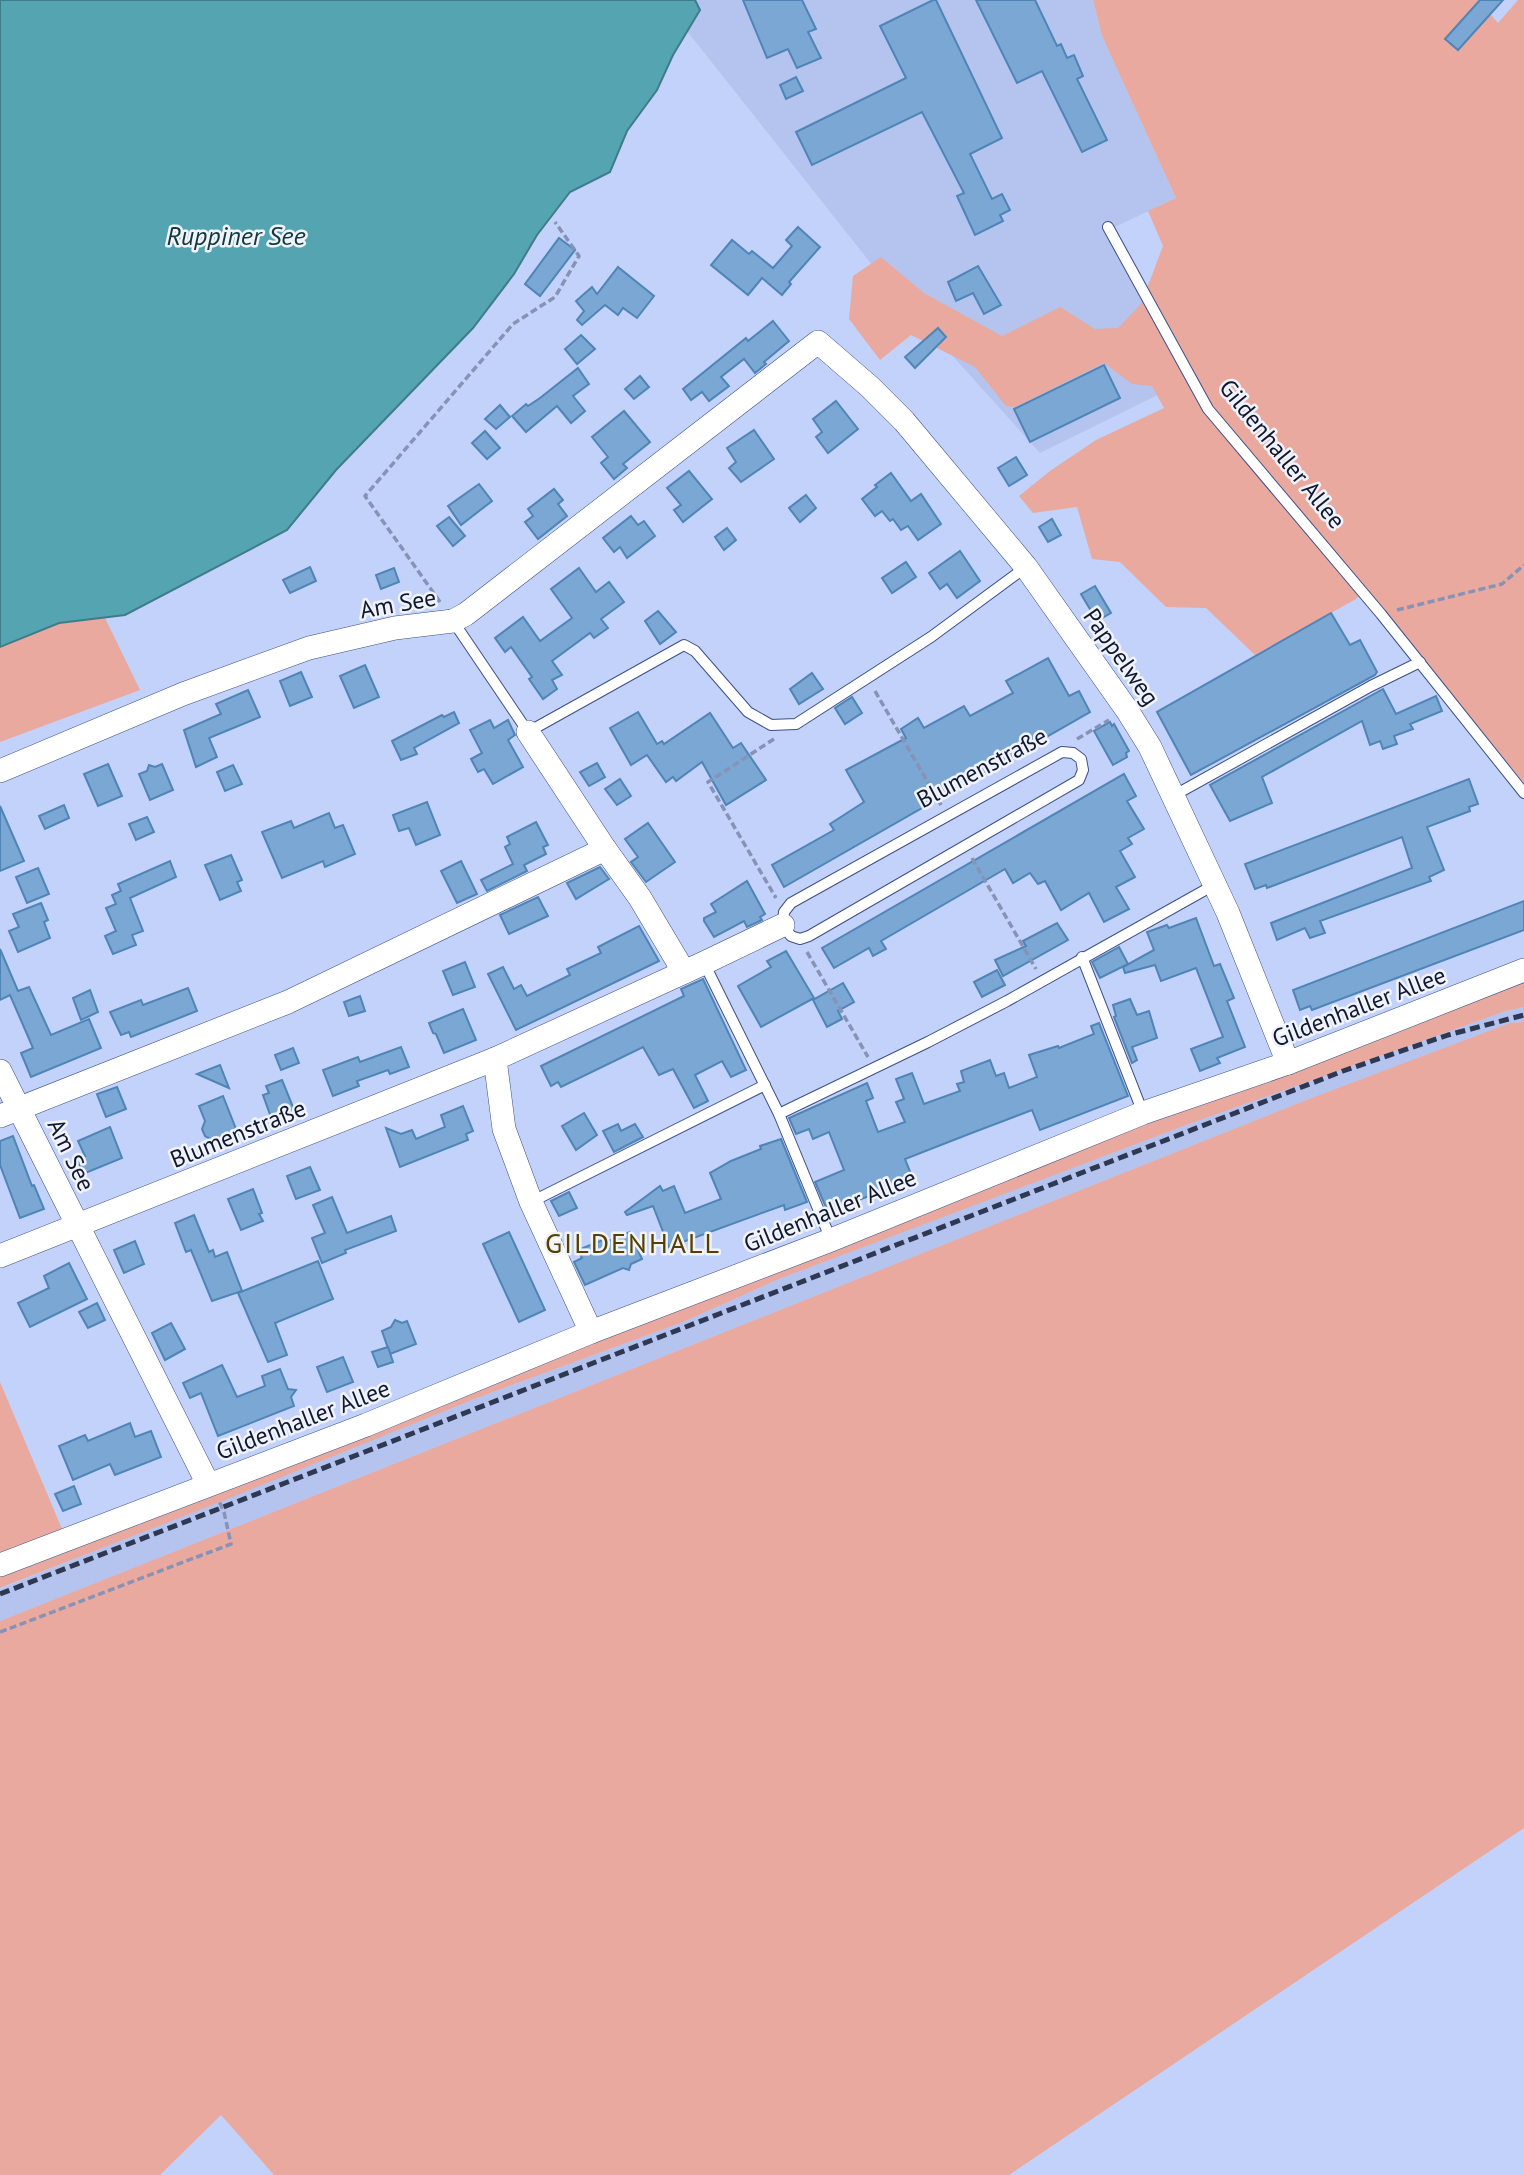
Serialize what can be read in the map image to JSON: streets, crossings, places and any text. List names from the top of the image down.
{
  "streets": {
    "street": [
      "Gildenhaller Allee",
      "Am See",
      "Pappelweg",
      "Blumenstraße"
    ]
  },
  "crossings": [
    ["Gildenhaller Allee", "Am See"],
    ["Gildenhaller Allee", "Pappelweg"],
    ["Am See", "Pappelweg"],
    ["Am See", "Blumenstraße"]
  ],
  "districts": ["GILDENHALL"],
  "water": ["Ruppiner See"]
}
